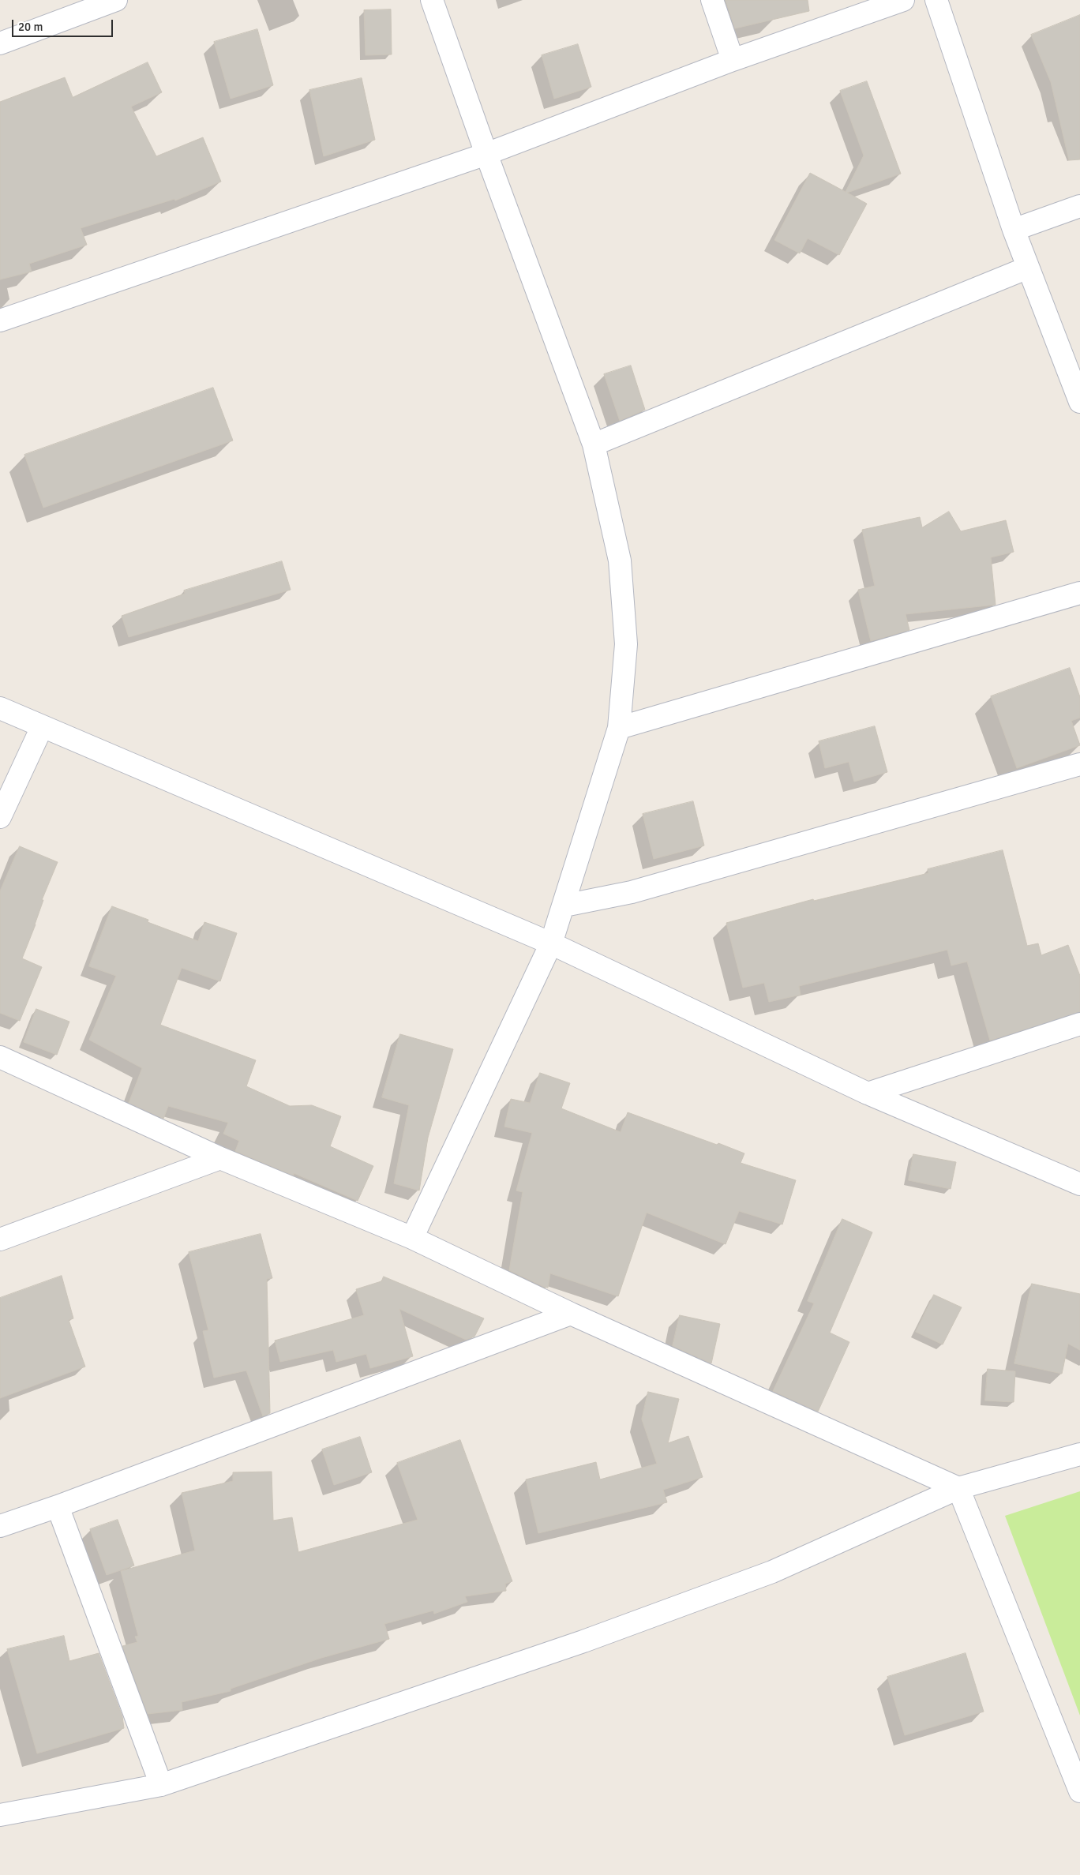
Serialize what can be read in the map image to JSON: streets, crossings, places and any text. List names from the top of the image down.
{
  "scale_bar": "20 m"
}
